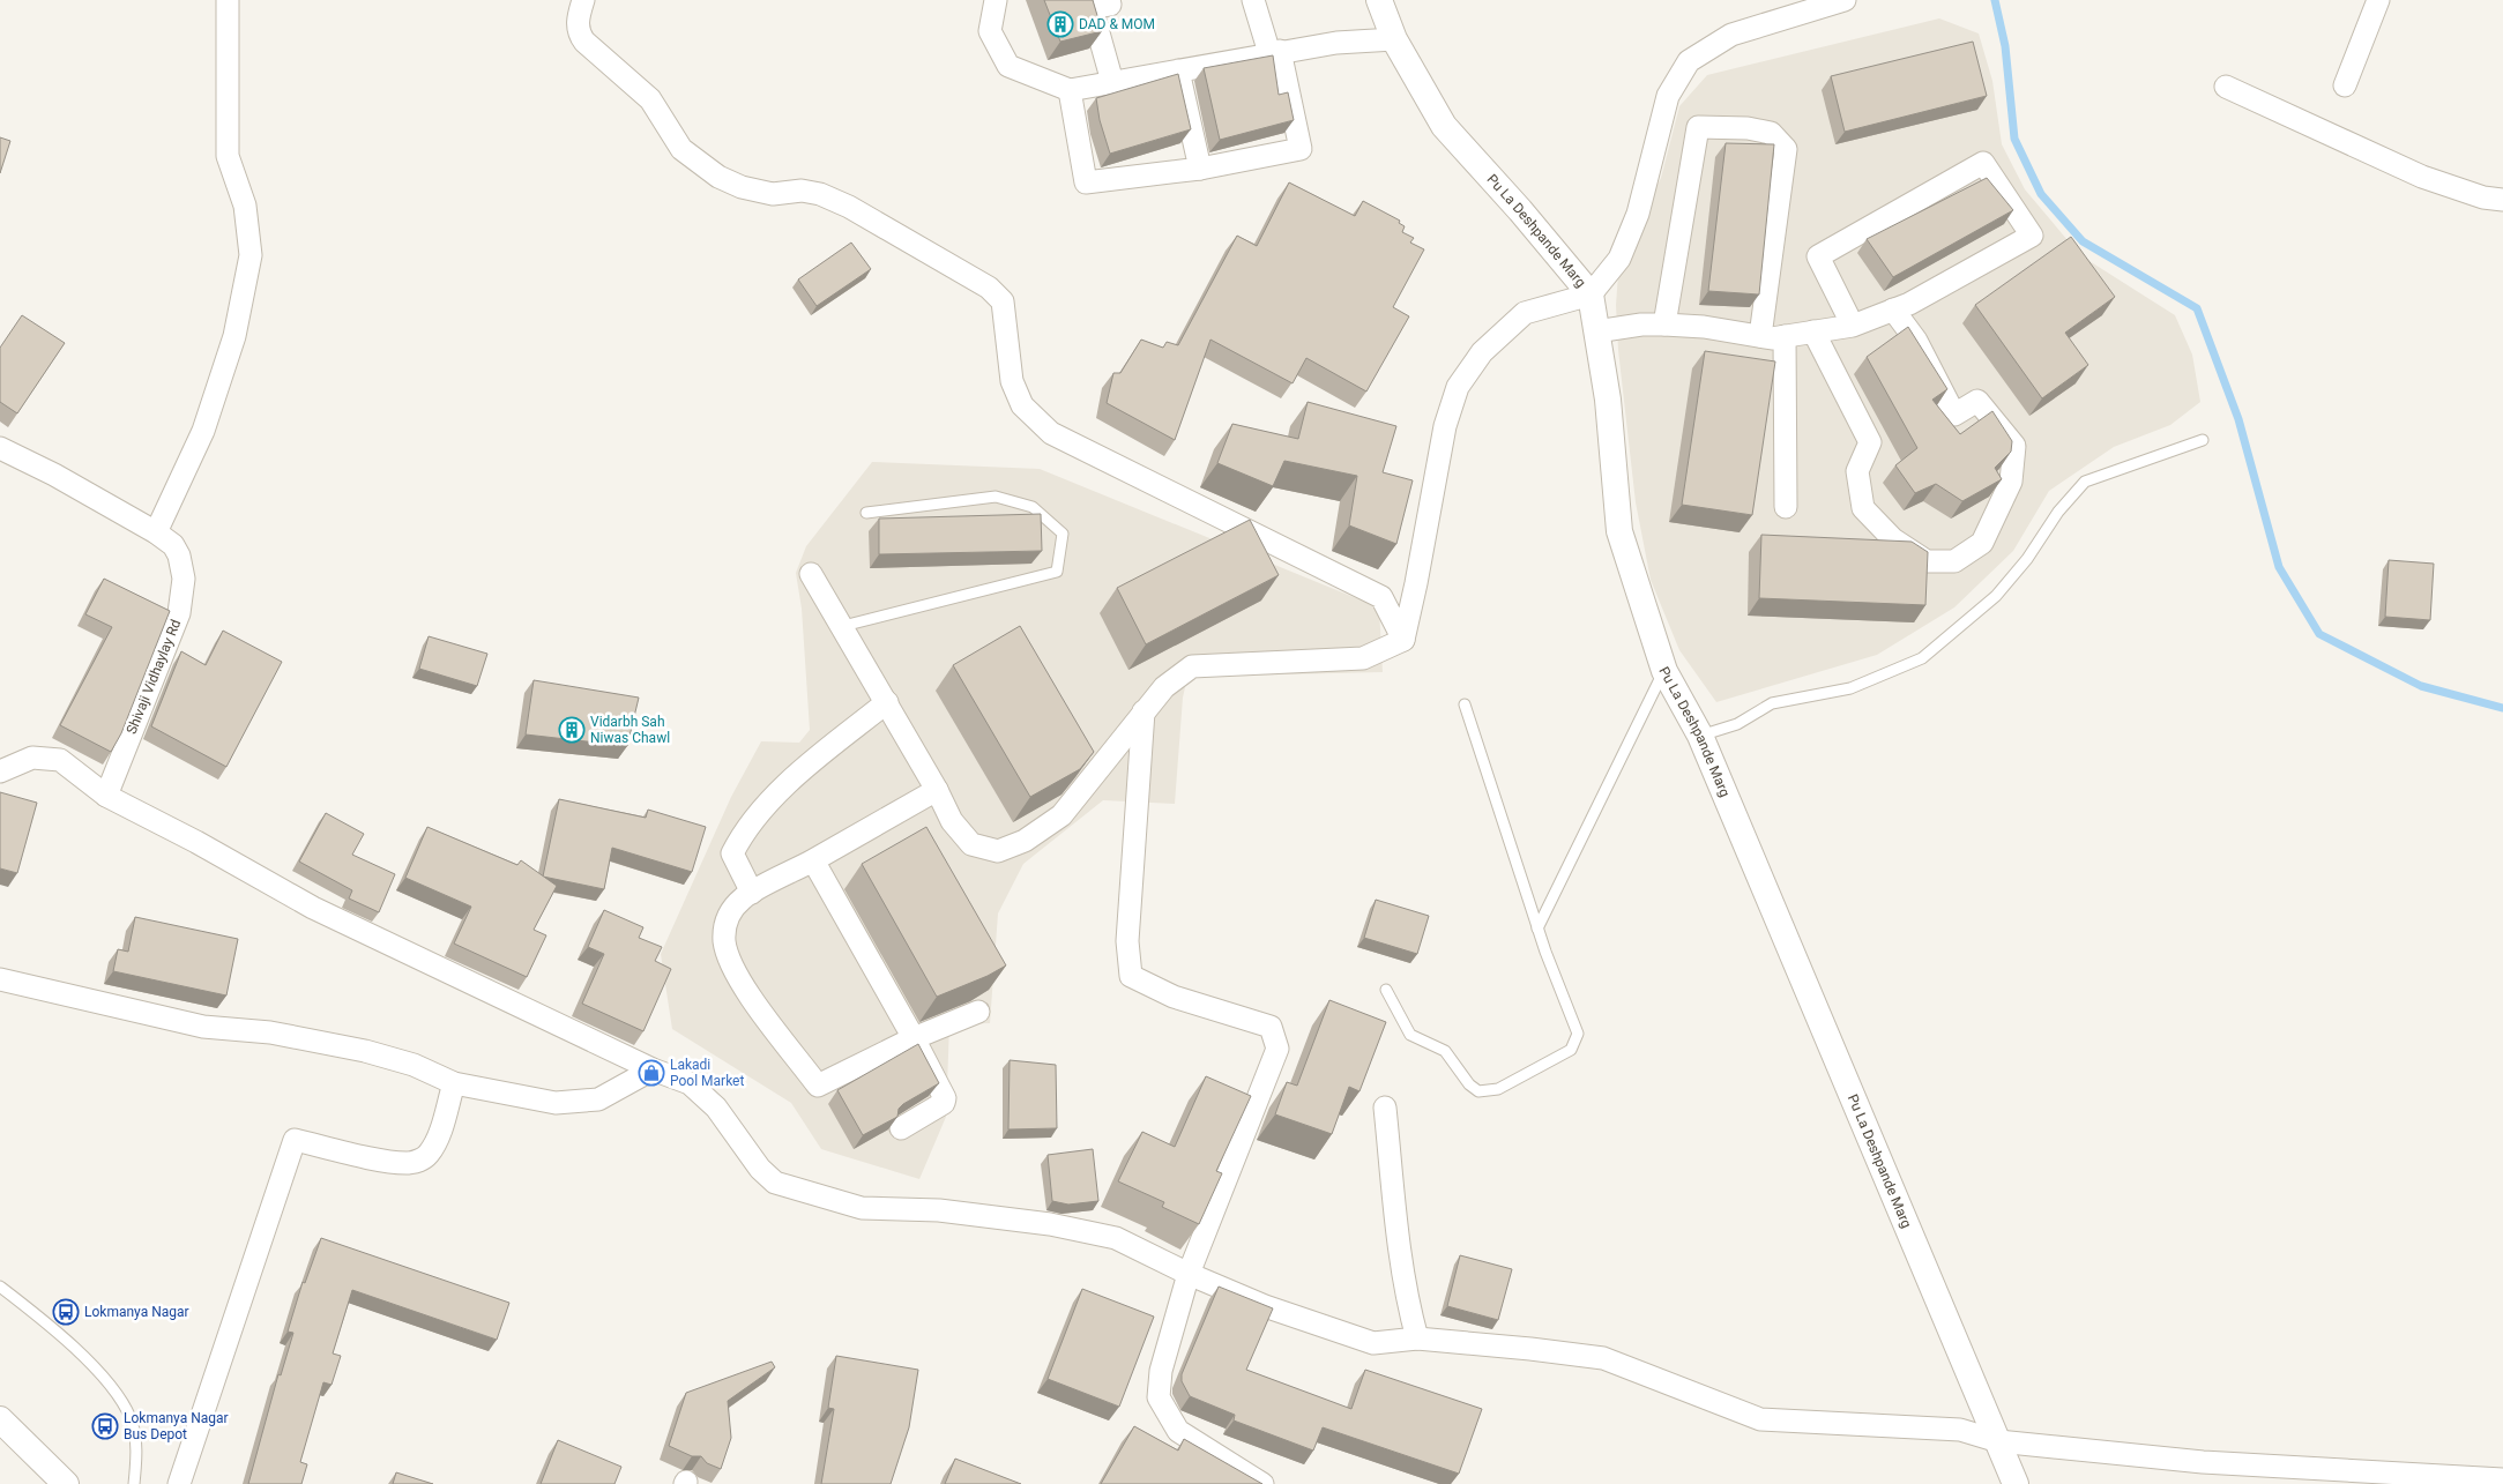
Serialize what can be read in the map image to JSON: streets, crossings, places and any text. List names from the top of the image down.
{
  "streets": {
    "street": ["Pu La Deshpande Marg", "Shivaji Vidhaylay Rd"]
  },
  "places": {
    "building": ["DAD & MOM", "Vidarbh Sah Niwas Chawl"],
    "shop": ["Lakadi Pool Market"],
    "bus stop": ["Lokmanya Nagar", "Lokmanya Nagar Bus Depot"]
  }
}
